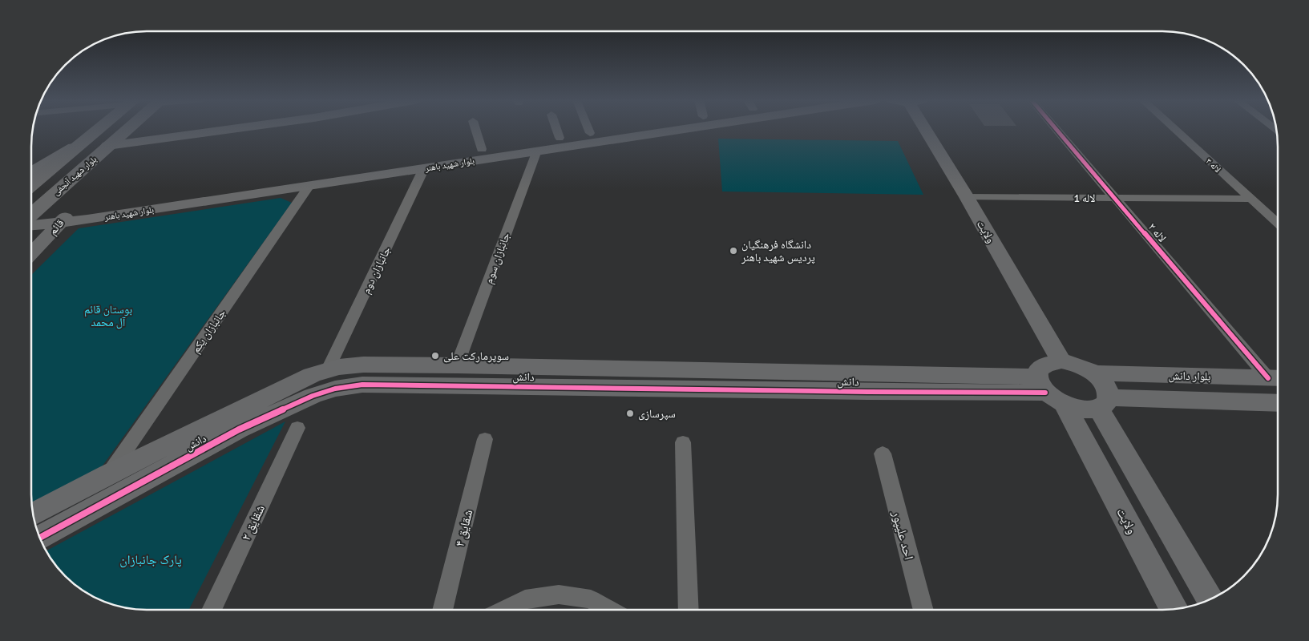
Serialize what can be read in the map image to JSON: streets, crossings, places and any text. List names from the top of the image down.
{
  "streets": {
    "main road": ["بلوار شهید آنجفی"],
    "street": [
      "بلوار شهید باهنر",
      "لاله ۳",
      "لاله 1",
      "قائم",
      "ولایت",
      "لاله ۲",
      "جانبازان سوم",
      "جانبازان دوم",
      "جانبازان یکم",
      "بلوار دانش",
      "دانش",
      "شقایق ۲",
      "شقایق ۴",
      "احد علیپور"
    ]
  },
  "crossings": [
    ["بلوار شهید باهنر", "قائم"],
    ["بلوار شهید باهنر", "جانبازان سوم"],
    ["بلوار شهید باهنر", "جانبازان دوم"],
    ["بلوار شهید باهنر", "جانبازان یکم"],
    ["لاله ۳", "لاله 1"],
    ["لاله 1", "ولایت"],
    ["لاله 1", "لاله ۲"],
    ["ولایت", "دانش"],
    ["لاله ۲", "بلوار دانش"],
    ["جانبازان سوم", "دانش"],
    ["جانبازان دوم", "دانش"],
    ["جانبازان یکم", "دانش"]
  ],
  "parks": ["بوستان قائم آل محمد", "پارک جانبازان"],
  "places": ["دانشگاه فرهنگیان پردیس شهید باهنر", "سوپرمارکت علی", "سپرسازی"]
}
